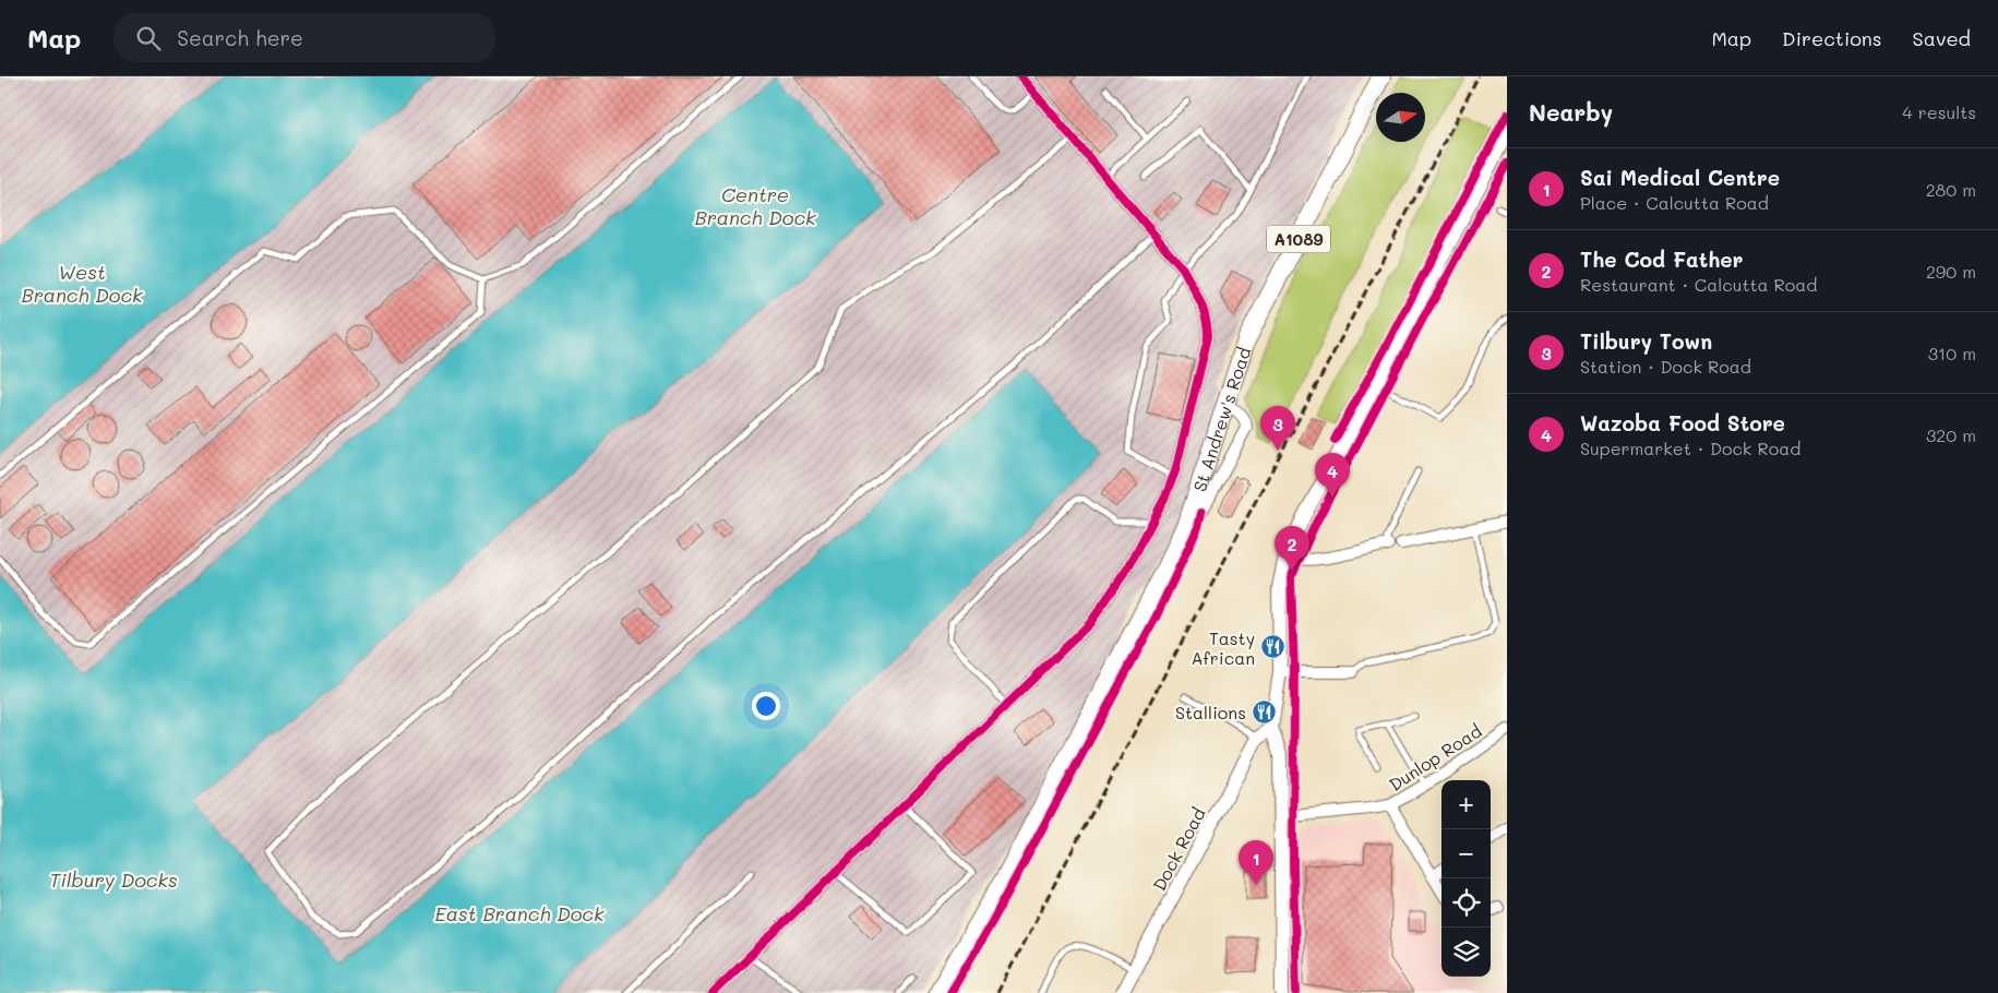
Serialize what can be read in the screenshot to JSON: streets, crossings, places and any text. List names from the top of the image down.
{
  "streets": {
    "highway": ["A1089", "St Andrew's Road"],
    "street": ["Dunlop Road", "Dock Road"]
  },
  "water": [
    "Centre Branch Dock",
    "West Branch Dock",
    "Tilbury Docks",
    "East Branch Dock"
  ],
  "places": {
    "restaurant": ["Tasty African", "Stallions"]
  },
  "north": "right",
  "page": {
    "header": "Map",
    "search": "Search here",
    "nav": ["Map", "Directions", "Saved"],
    "heading": ["Nearby", "4 results"],
    "list": [
      {
        "mark": "1",
        "name": "Sai Medical Centre",
        "note": "Place · Calcutta Road",
        "value": "280 m"
      },
      {
        "mark": "2",
        "name": "The Cod Father",
        "note": "Restaurant · Calcutta Road",
        "value": "290 m"
      },
      {
        "mark": "3",
        "name": "Tilbury Town",
        "note": "Station · Dock Road",
        "value": "310 m"
      },
      {
        "mark": "4",
        "name": "Wazoba Food Store",
        "note": "Supermarket · Dock Road",
        "value": "320 m"
      }
    ],
    "pins": [
      "3",
      "4",
      "2",
      "1"
    ],
    "map_buttons": ["+", "−"]
  }
}
